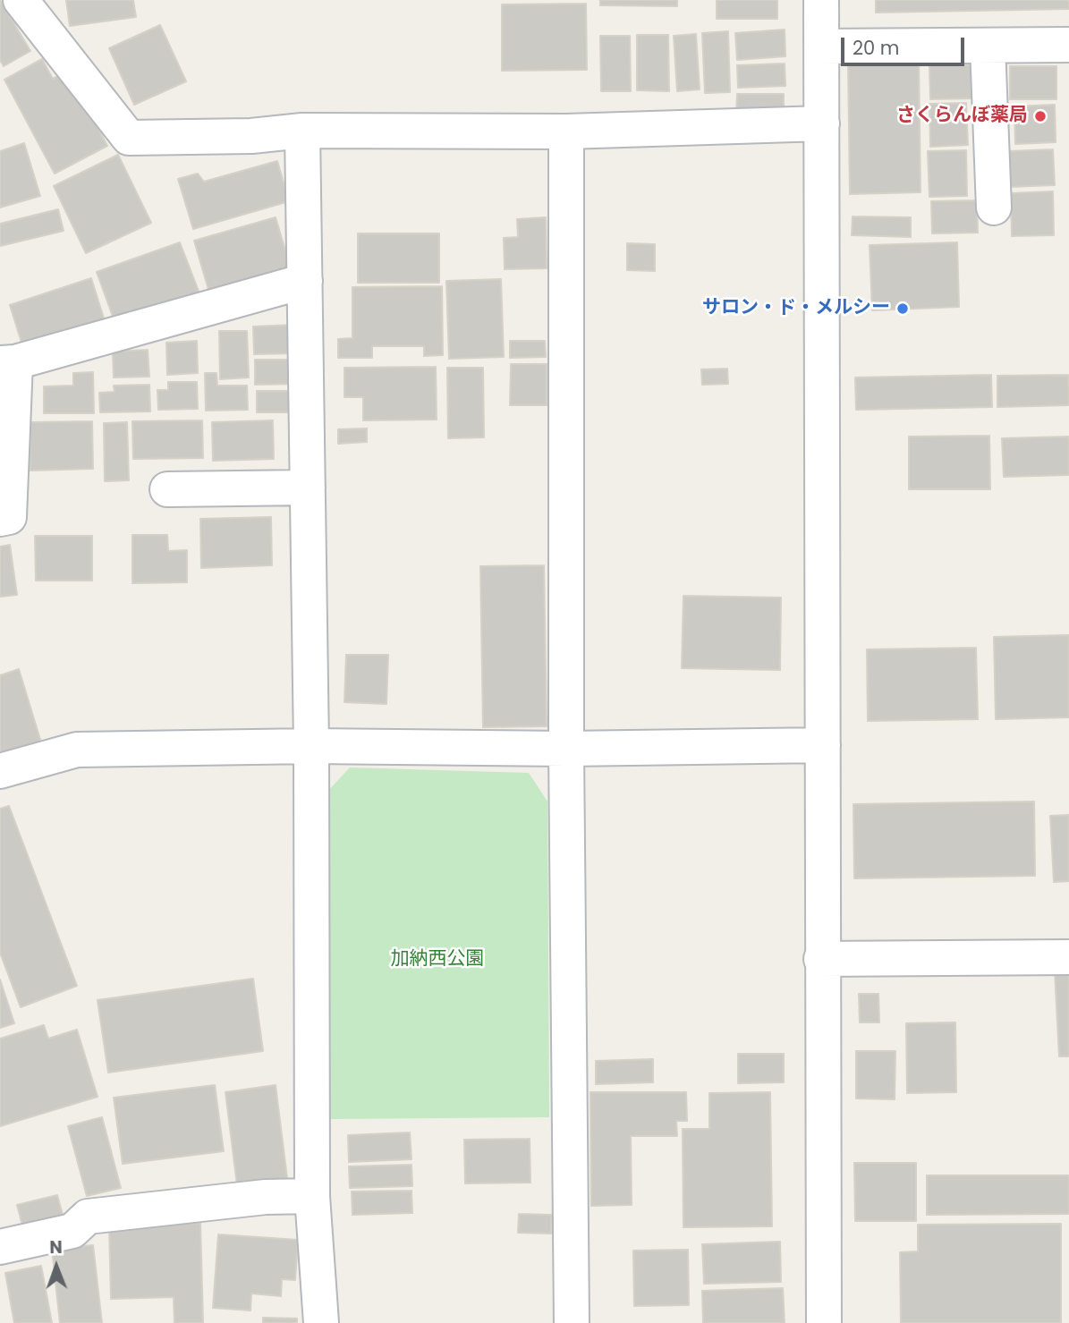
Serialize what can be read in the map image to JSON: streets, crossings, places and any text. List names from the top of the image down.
{
  "parks": ["加納西公園"],
  "places": ["さくらんぼ薬局", "サロン・ド・メルシー"],
  "scale_bar": "20 m",
  "north": "top"
}
